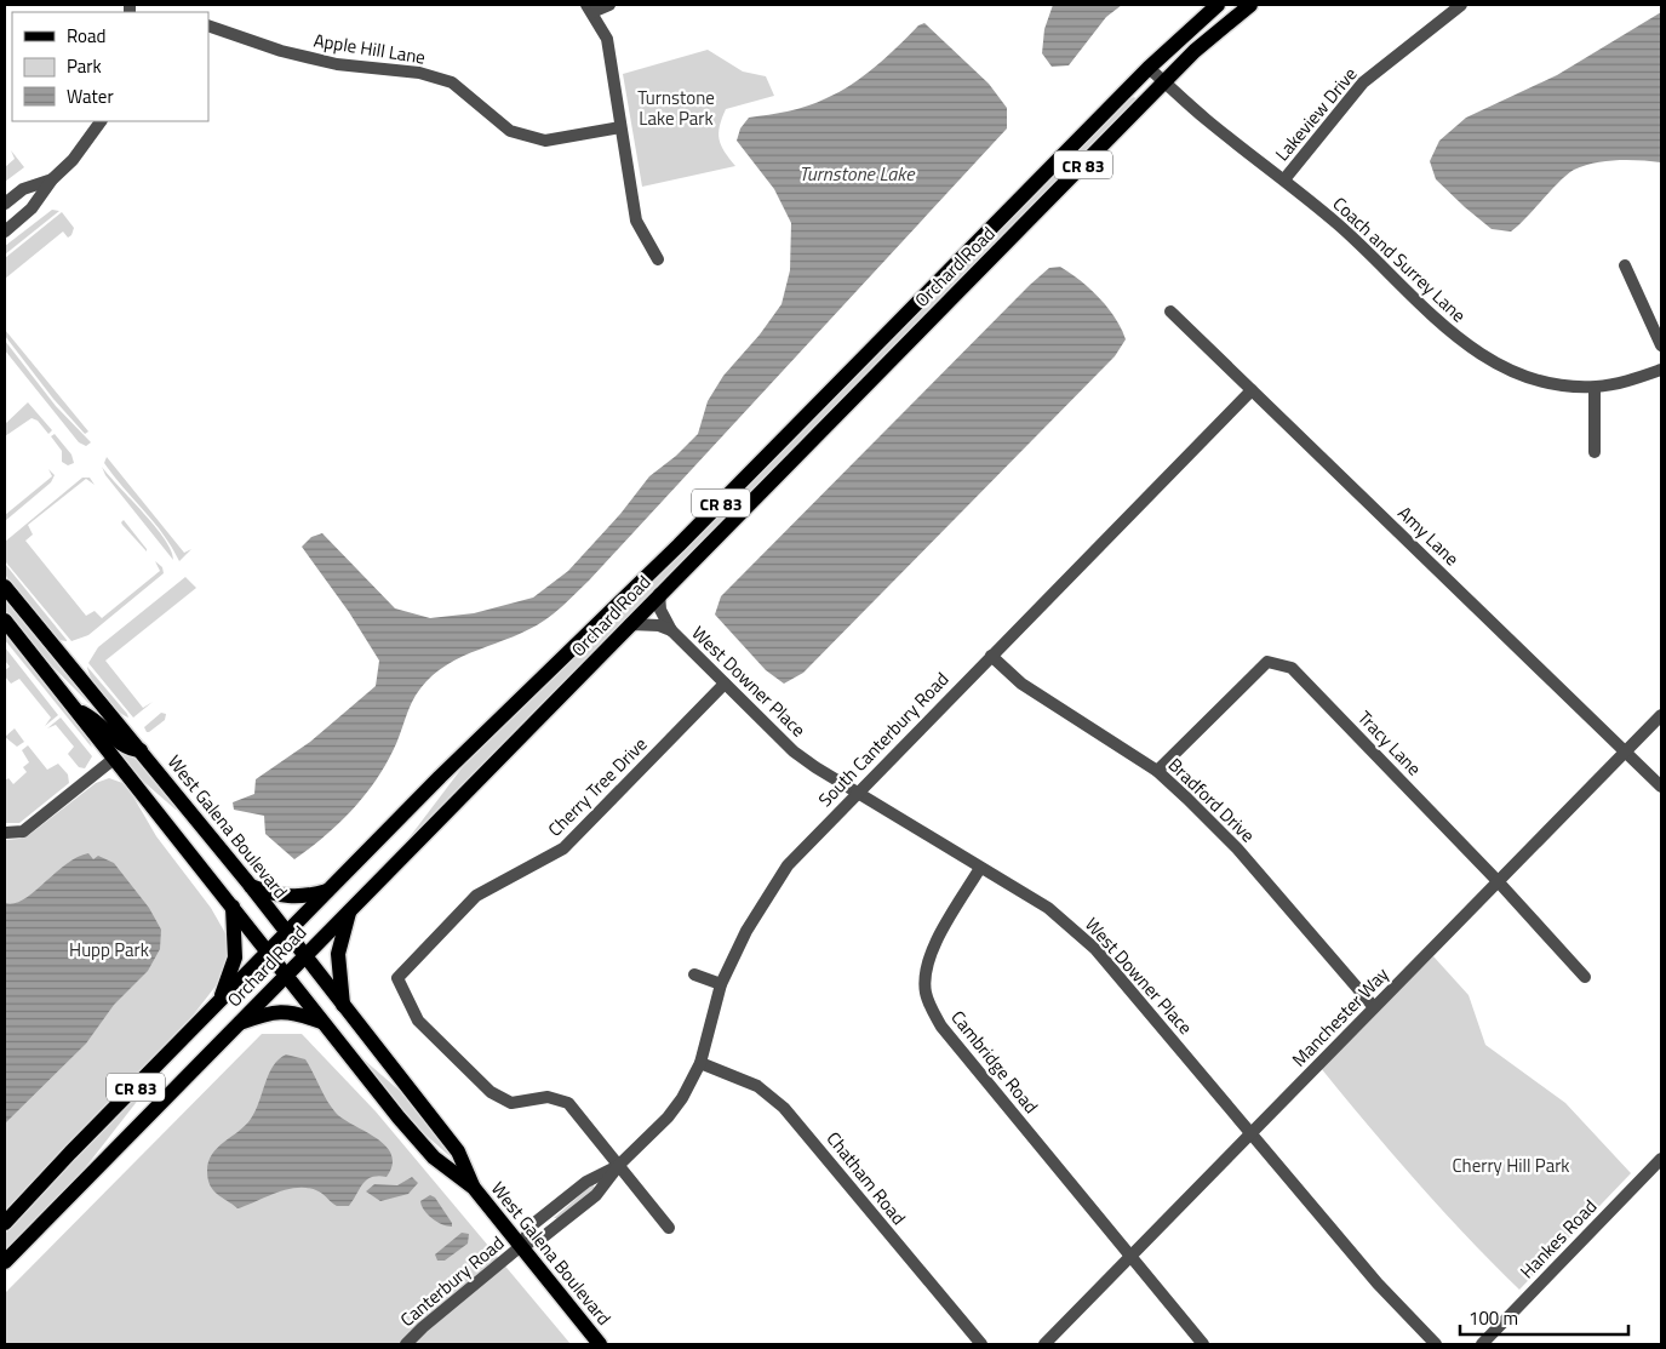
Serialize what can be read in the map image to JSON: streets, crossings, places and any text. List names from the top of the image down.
{
  "streets": {
    "main road": ["CR 83", "Orchard Road", "West Galena Boulevard"],
    "street": [
      "Apple Hill Lane",
      "Lakeview Drive",
      "Coach and Surrey Lane",
      "Amy Lane",
      "West Downer Place",
      "South Canterbury Road",
      "Tracy Lane",
      "Cherry Tree Drive",
      "Bradford Drive",
      "Manchester Way",
      "Cambridge Road",
      "Chatham Road",
      "Hankes Road",
      "Canterbury Road"
    ]
  },
  "crossings": [
    ["Lakeview Drive", "Coach and Surrey Lane"],
    ["Coach and Surrey Lane", "Orchard Road"],
    ["Orchard Road", "West Downer Place"],
    ["Orchard Road", "West Galena Boulevard"],
    ["Amy Lane", "South Canterbury Road"],
    ["Amy Lane", "Manchester Way"],
    ["West Downer Place", "South Canterbury Road"],
    ["West Downer Place", "Cherry Tree Drive"],
    ["West Downer Place", "Manchester Way"],
    ["West Downer Place", "Cambridge Road"],
    ["South Canterbury Road", "Cherry Tree Drive"],
    ["South Canterbury Road", "Bradford Drive"],
    ["South Canterbury Road", "West Galena Boulevard"],
    ["South Canterbury Road", "Chatham Road"],
    ["South Canterbury Road", "Canterbury Road"],
    ["Tracy Lane", "Bradford Drive"],
    ["Tracy Lane", "Manchester Way"],
    ["Bradford Drive", "Manchester Way"],
    ["West Galena Boulevard", "Canterbury Road"],
    ["Manchester Way", "Cambridge Road"]
  ],
  "water": ["Turnstone Lake"],
  "parks": ["Turnstone Lake Park", "Hupp Park", "Cherry Hill Park"],
  "legend": ["Road", "Park", "Water"],
  "scale_bar": "100 m"
}
